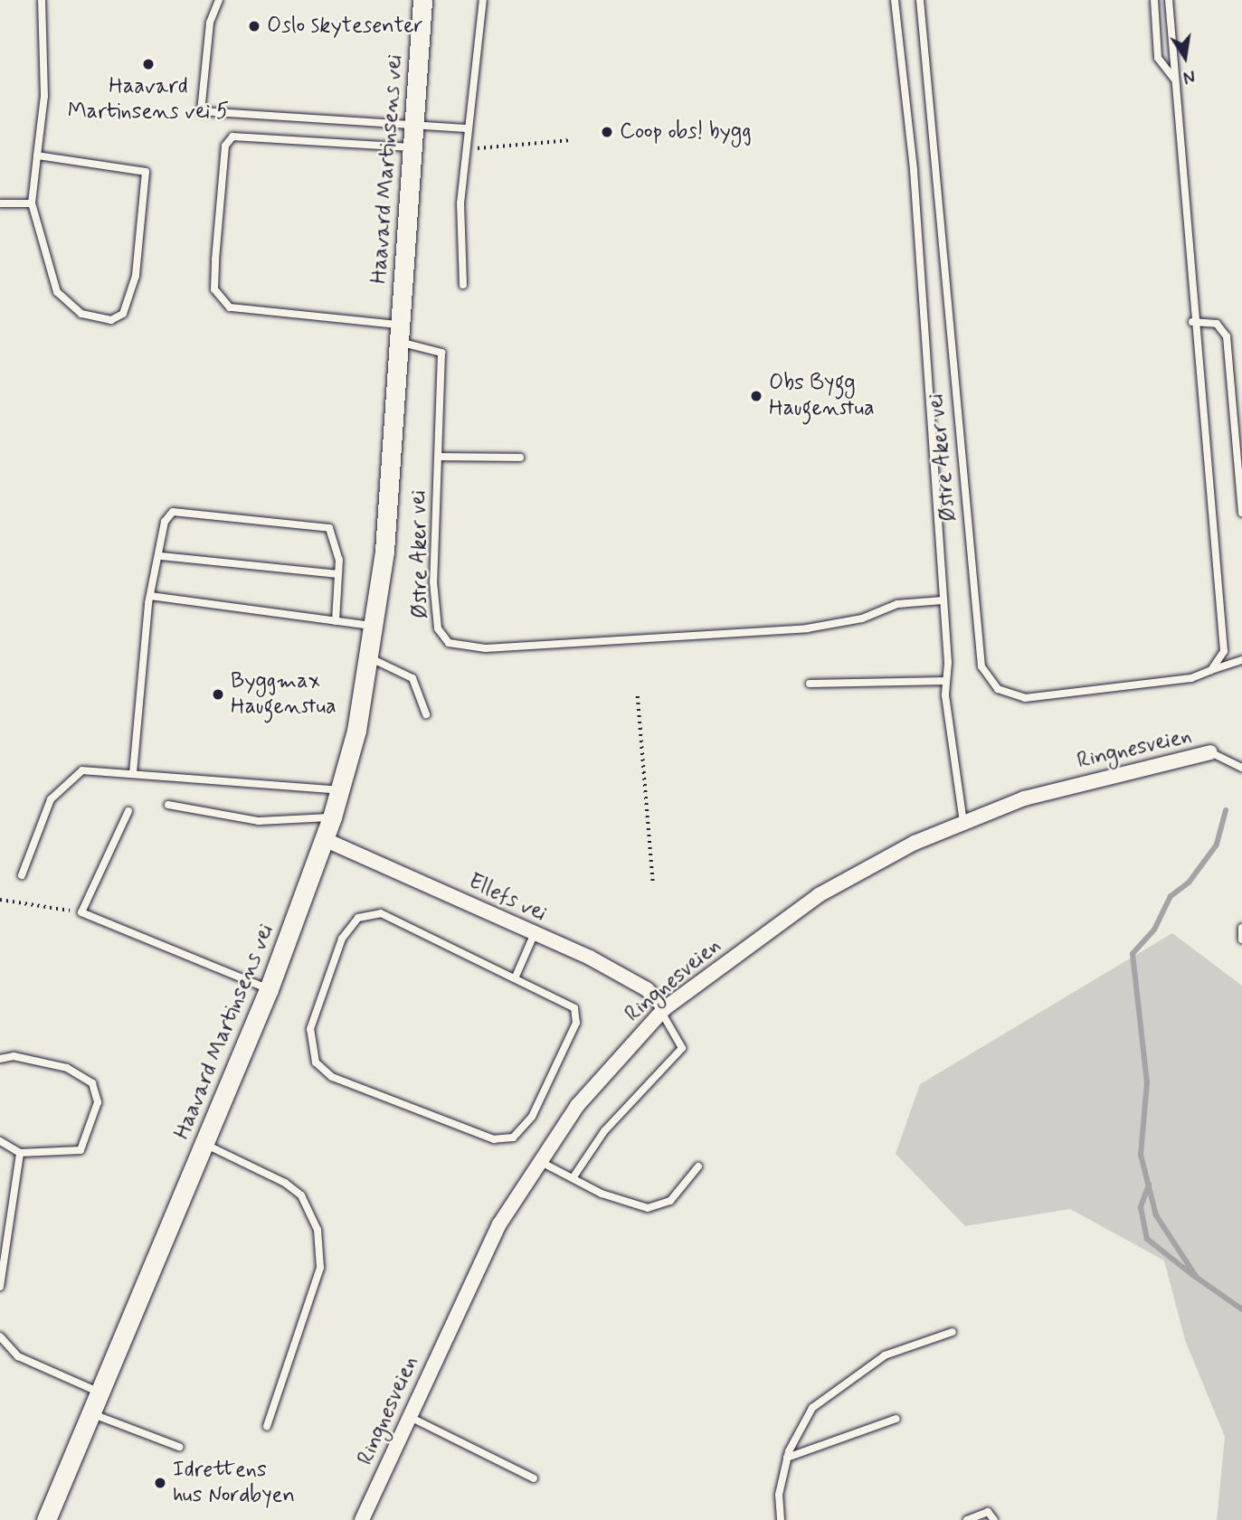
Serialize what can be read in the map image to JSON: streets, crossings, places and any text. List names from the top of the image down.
{
  "streets": {
    "street": ["Haavard Martinsens vei", "Ringnesveien", "Ellefs vei"],
    "lane": ["Østre Aker vei"]
  },
  "crossings": [
    ["Haavard Martinsens vei", "Østre Aker vei"],
    ["Haavard Martinsens vei", "Ellefs vei"],
    ["Østre Aker vei", "Ringnesveien"],
    ["Ringnesveien", "Ellefs vei"]
  ],
  "places": [
    "Oslo skytesenter",
    "Haavard Martinsens vei 5",
    "Coop obs! bygg",
    "Obs Bygg Haugenstua",
    "Byggmax Haugenstua",
    "Idrettens hus Nordbyen"
  ],
  "north": "bottom"
}
